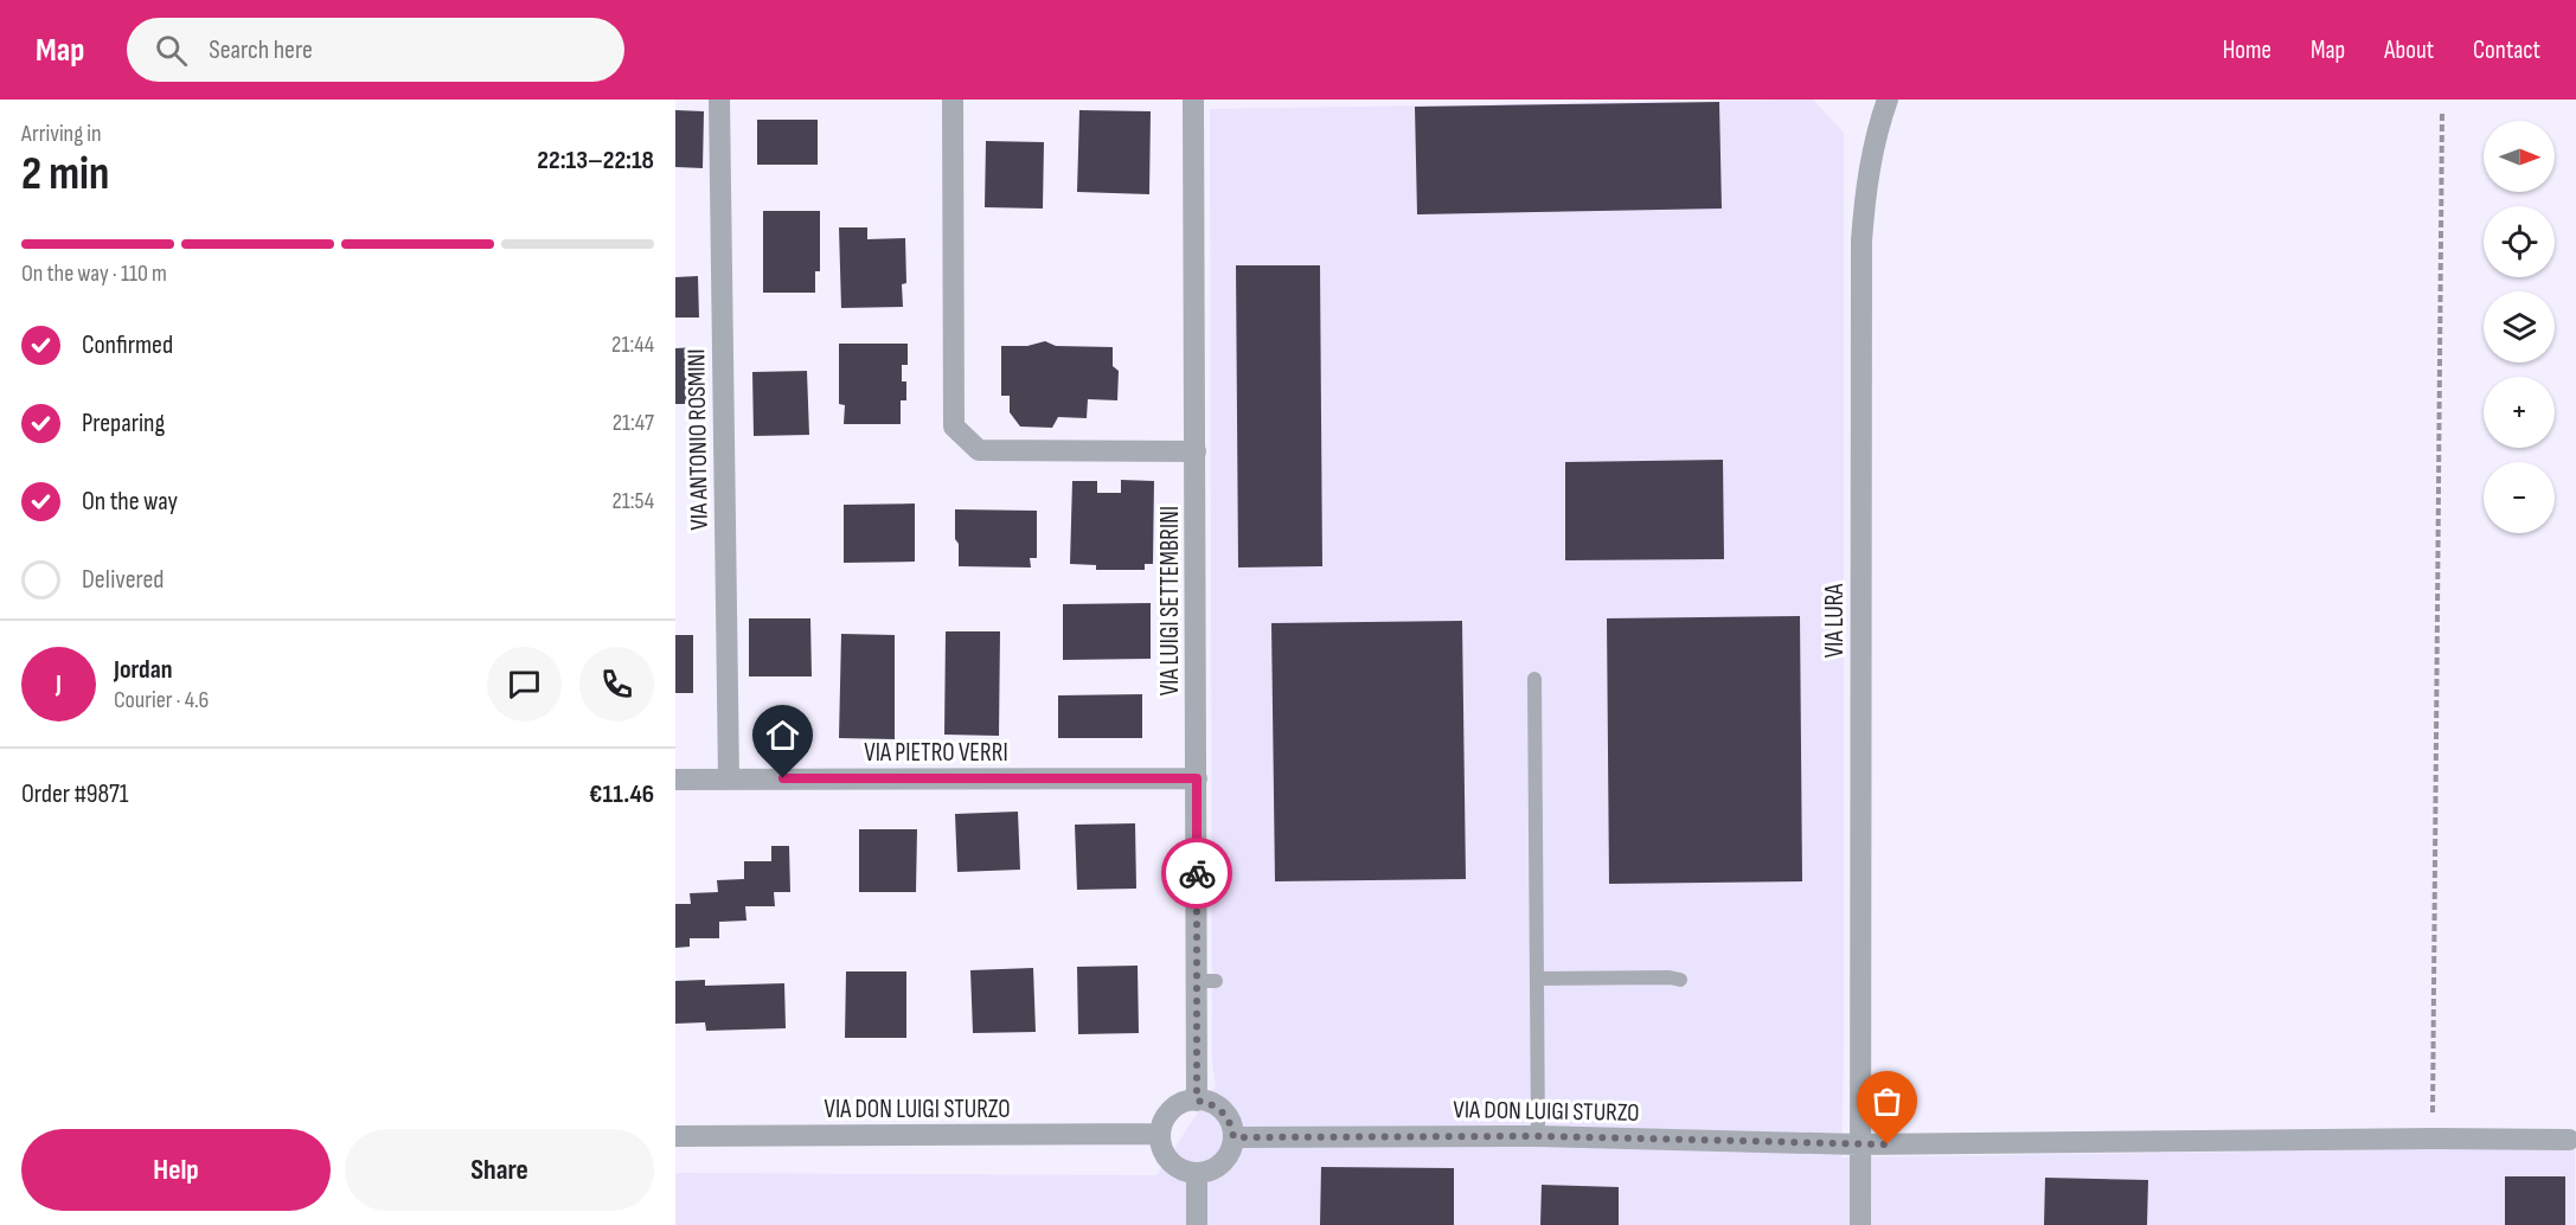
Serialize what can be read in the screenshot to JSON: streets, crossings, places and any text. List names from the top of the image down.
{
  "streets": {
    "street": [
      "VIA ANTONIO ROSMINI",
      "VIA LUIGI SETTEMBRINI",
      "VIA LURA",
      "VIA PIETRO VERRI",
      "VIA DON LUIGI STURZO"
    ]
  },
  "crossings": [
    ["VIA ANTONIO ROSMINI", "VIA PIETRO VERRI"],
    ["VIA LUIGI SETTEMBRINI", "VIA PIETRO VERRI"],
    ["VIA LUIGI SETTEMBRINI", "VIA DON LUIGI STURZO"],
    ["VIA LURA", "VIA DON LUIGI STURZO"]
  ],
  "north": "right",
  "page": {
    "header": "Map",
    "search": "Search here",
    "nav": [
      "Home",
      "Map",
      "About",
      "Contact"
    ],
    "heading": ["2 min", "Arriving in", "22:13–22:18"],
    "panel": [
      "Jordan",
      "Courier · 4.6",
      "Order #9871",
      "€11.46"
    ],
    "map_buttons": ["+", "−"],
    "bar": "On the way · 110 m",
    "list": [
      ["Confirmed", "21:44"],
      ["Preparing", "21:47"],
      ["On the way", "21:54"],
      "Delivered"
    ],
    "round": "J",
    "buttons": ["Help", "Share"]
  }
}
